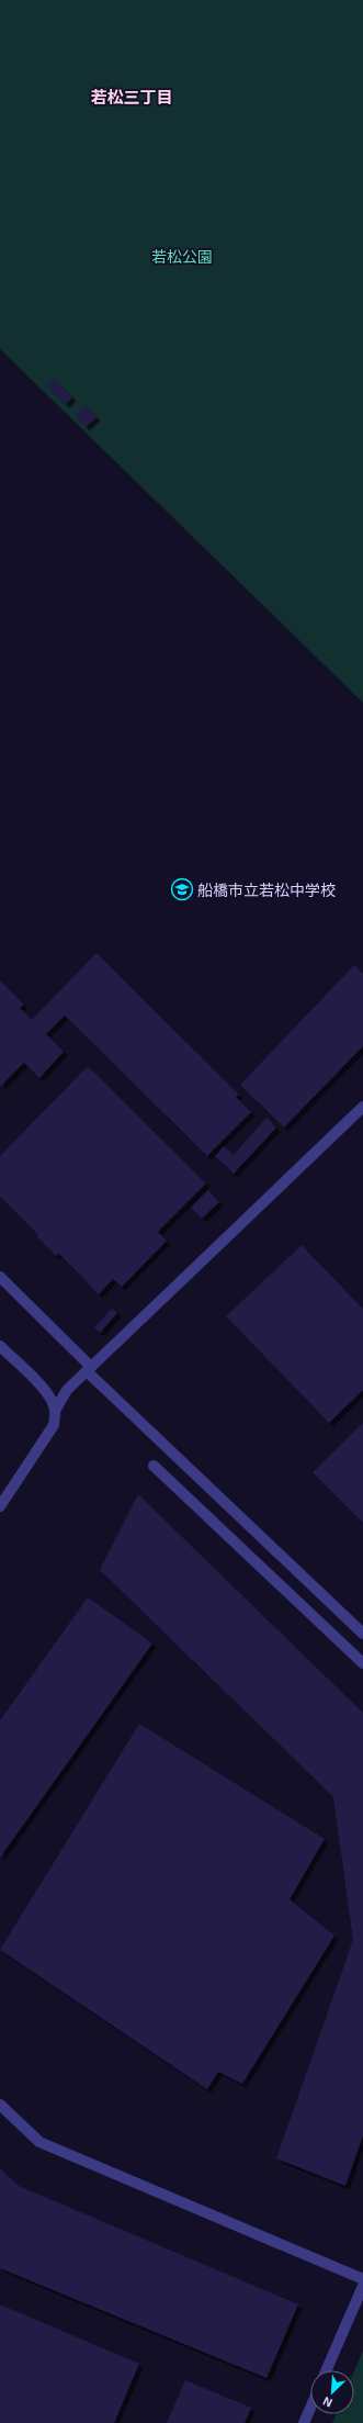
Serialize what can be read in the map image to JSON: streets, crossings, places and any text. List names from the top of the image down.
{
  "districts": ["若松三丁目"],
  "parks": ["若松公園"],
  "places": {
    "school or university": ["船橋市立若松中学校"]
  },
  "north": "bottom left"
}
